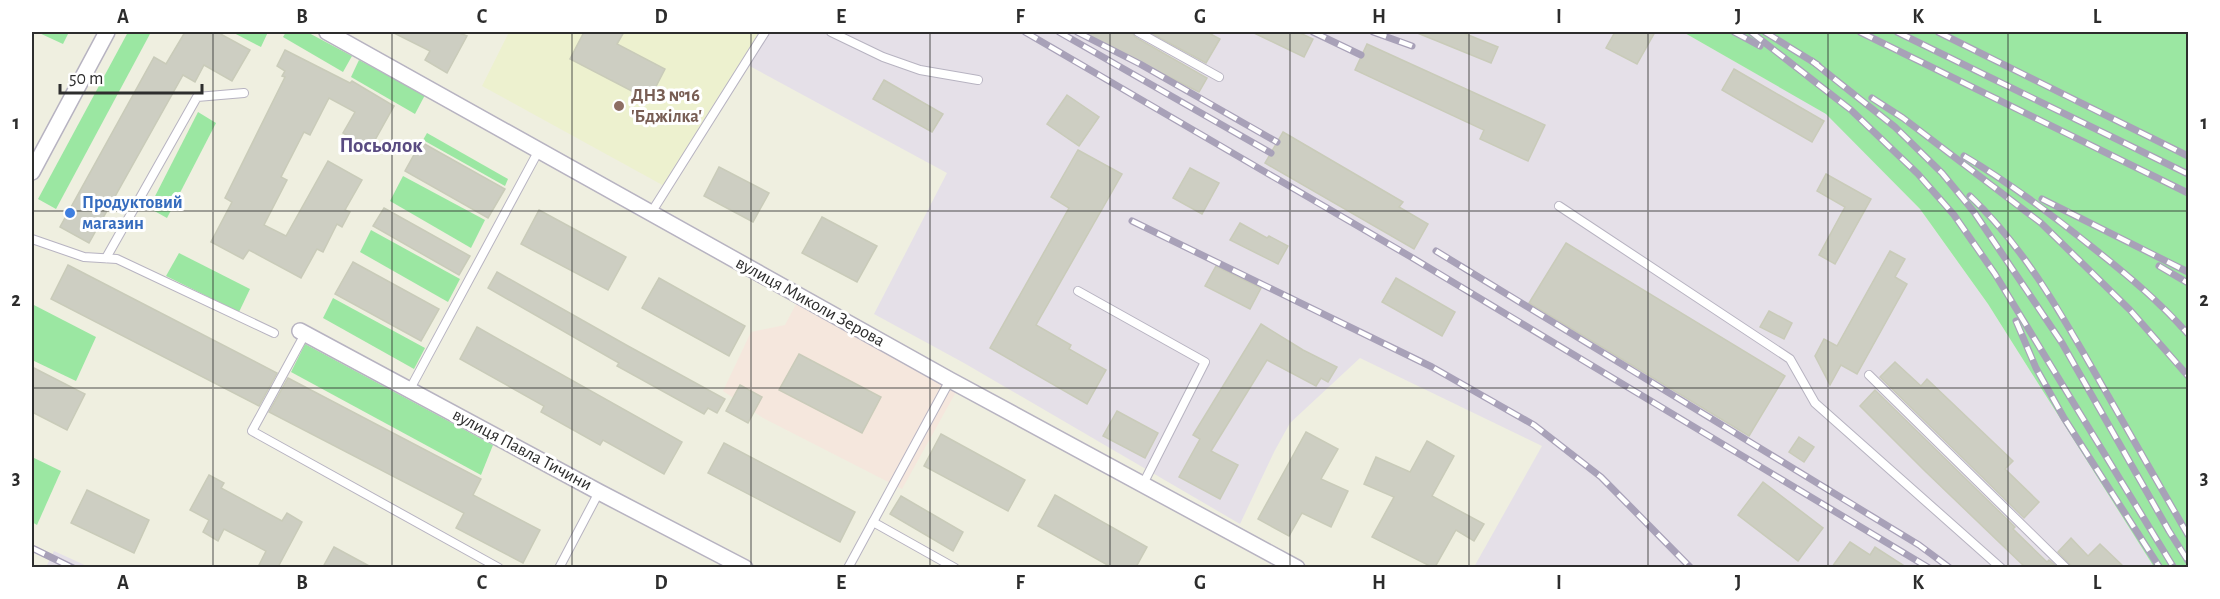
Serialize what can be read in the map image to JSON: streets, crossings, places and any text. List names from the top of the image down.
{
  "streets": {
    "street": ["вулиця Миколи Зерова", "вулиця Павла Тичини"]
  },
  "districts": ["Посьолок"],
  "places": ["ДНЗ №16 'Бджілка'", "Продуктовий магазин"],
  "scale_bar": "50 m",
  "grid": {
    "columns": [
      "A",
      "B",
      "C",
      "D",
      "E",
      "F",
      "G",
      "H",
      "I",
      "J",
      "K",
      "L"
    ],
    "rows": ["1", "2", "3"]
  }
}
